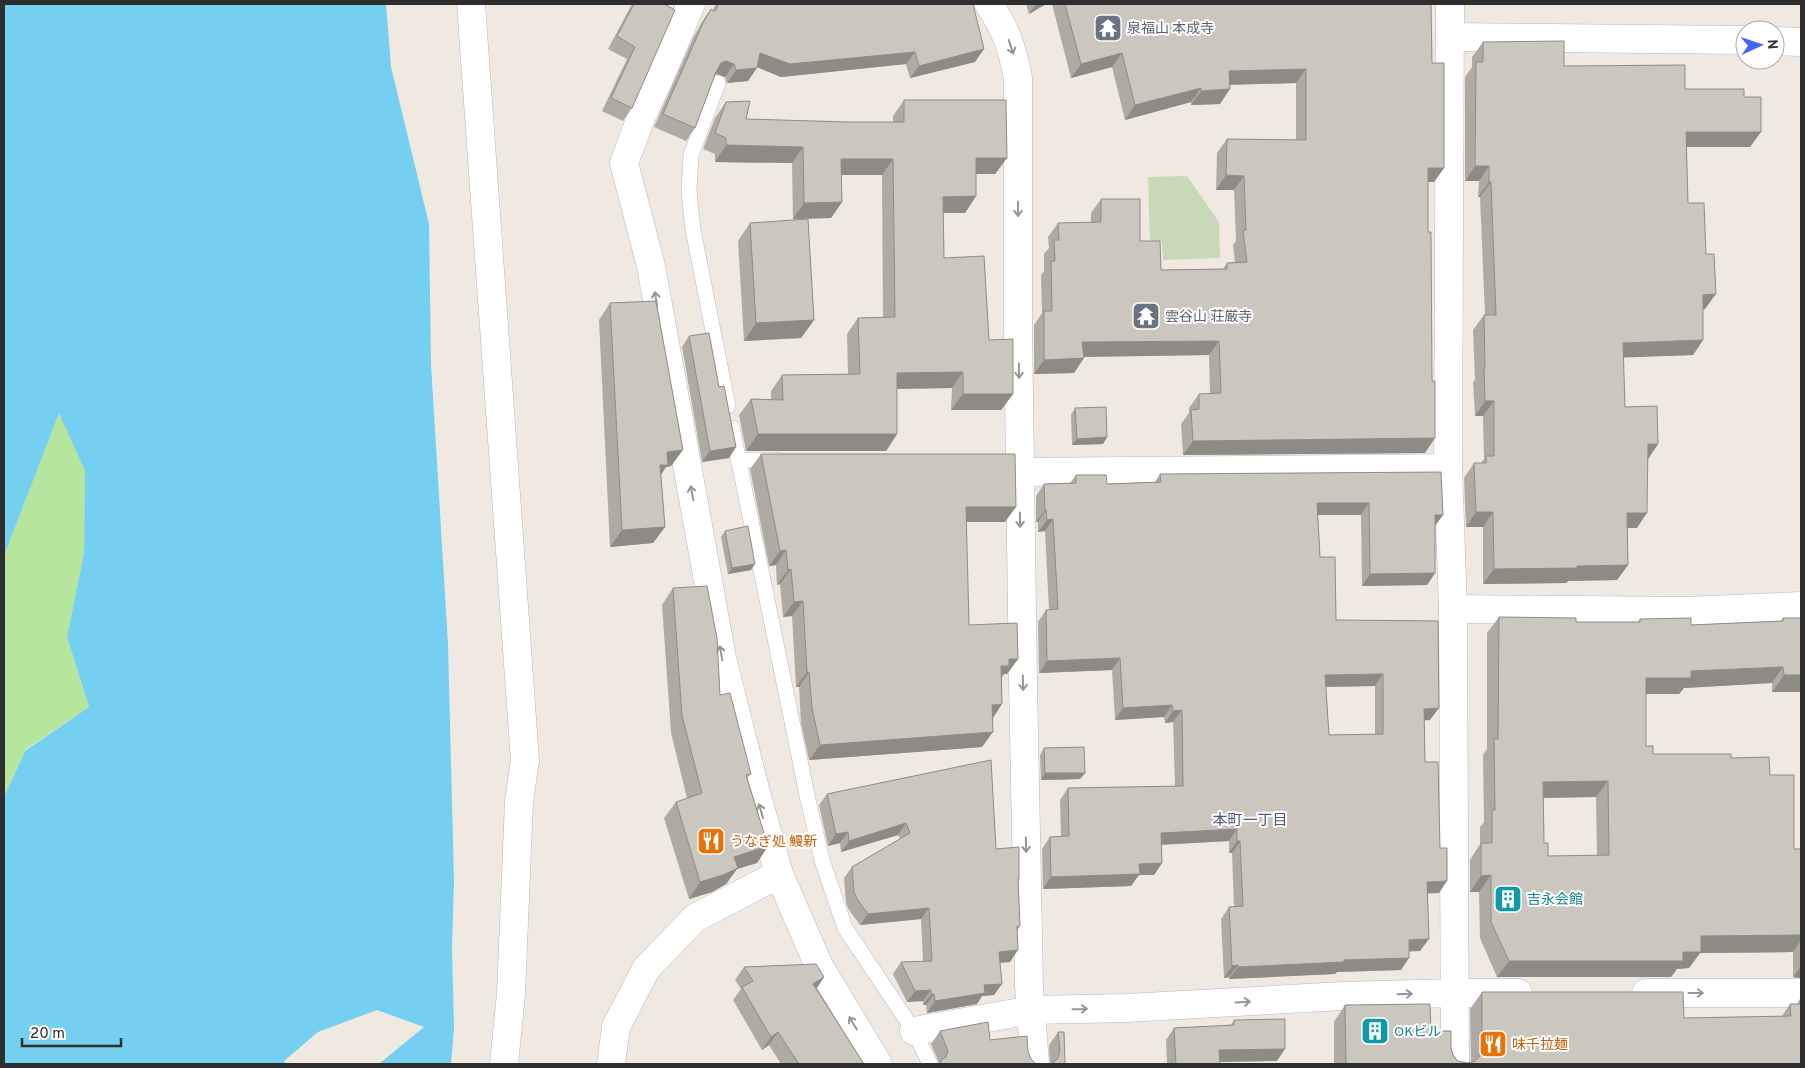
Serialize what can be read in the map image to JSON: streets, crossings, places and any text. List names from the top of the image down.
{
  "districts": ["本町一丁目"],
  "places": {
    "temple": ["泉福山 本成寺", "雲谷山 荘厳寺"],
    "restaurant": ["うなぎ処 鰻新", "味千拉麺"],
    "building": ["吉永会館", "OKビル"]
  },
  "scale_bar": "20 m",
  "north": "right"
}
